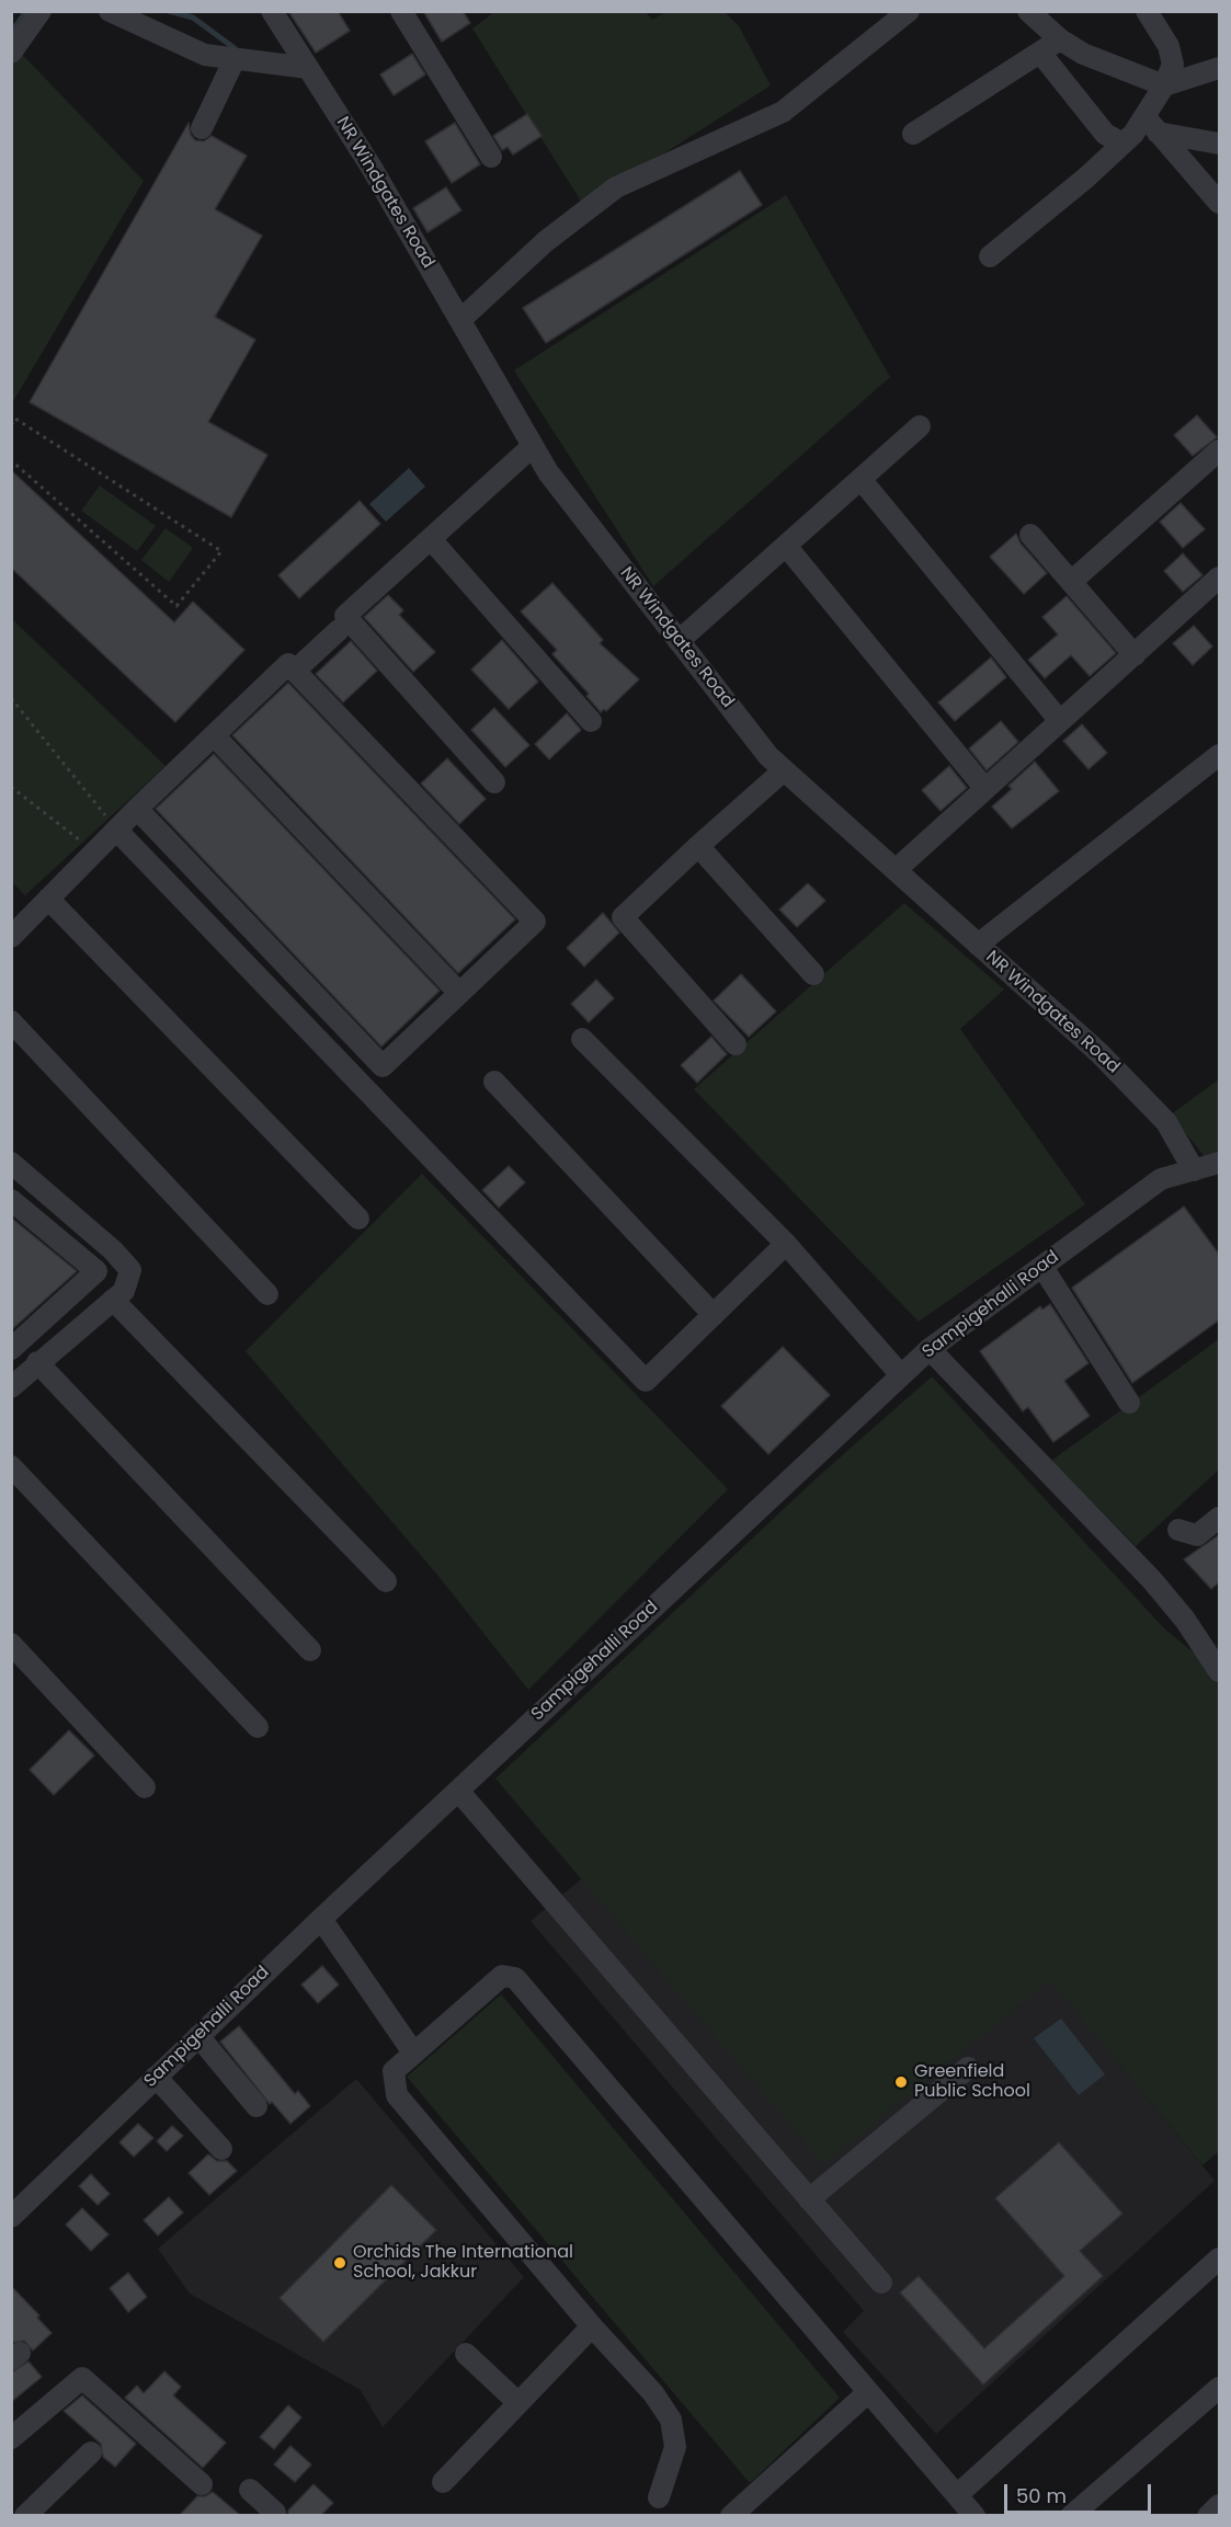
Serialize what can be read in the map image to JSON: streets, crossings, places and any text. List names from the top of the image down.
{
  "streets": {
    "street": ["NR Windgates Road", "Sampigehalli Road"]
  },
  "crossings": [
    ["NR Windgates Road", "Sampigehalli Road"]
  ],
  "places": ["Greenfield Public School", "Orchids The International School, Jakkur"],
  "scale_bar": "50 m"
}
